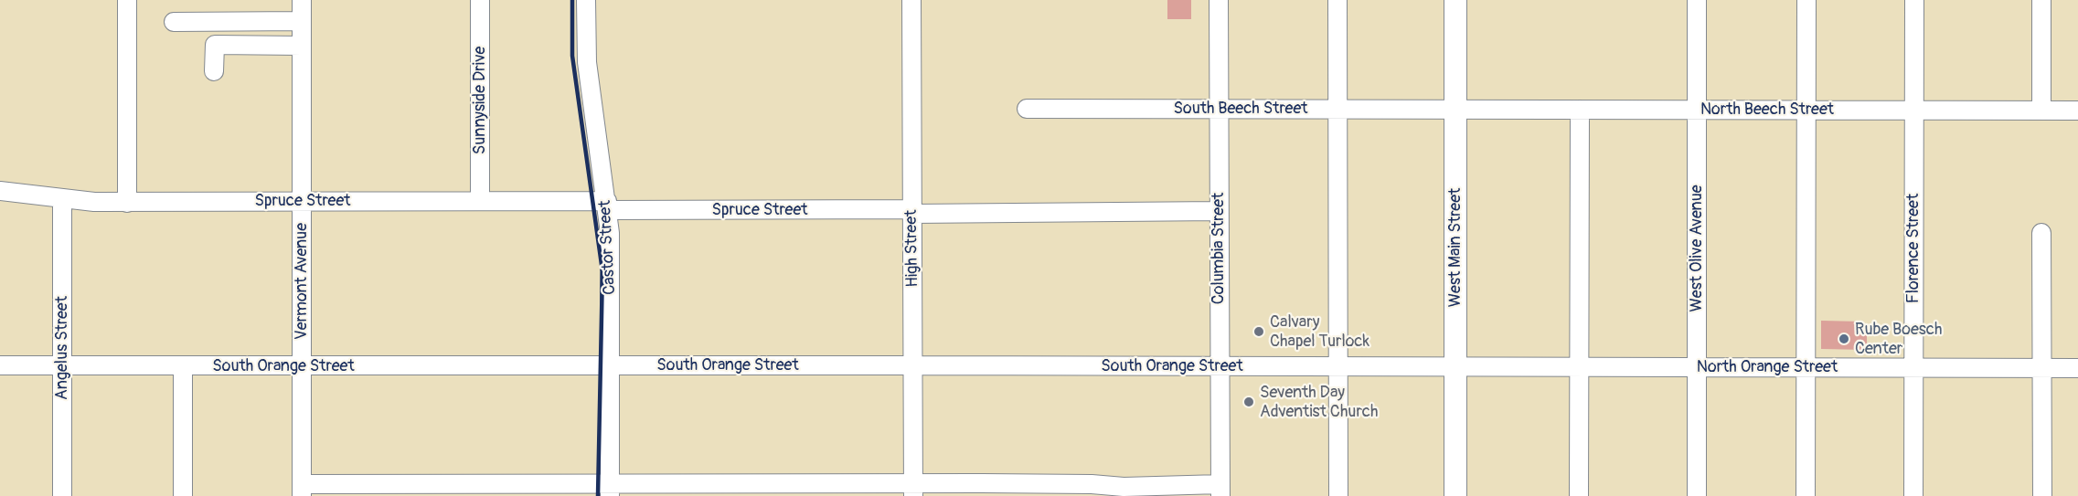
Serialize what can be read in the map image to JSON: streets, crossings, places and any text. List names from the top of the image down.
{
  "streets": {
    "main road": ["West Main Street"],
    "street": [
      "Sunnyside Drive",
      "South Beech Street",
      "North Beech Street",
      "Spruce Street",
      "Castor Street",
      "High Street",
      "Columbia Street",
      "West Olive Avenue",
      "Florence Street",
      "Vermont Avenue",
      "Angelus Street",
      "South Orange Street",
      "North Orange Street"
    ]
  },
  "crossings": [
    ["Sunnyside Drive", "Spruce Street"],
    ["South Beech Street", "North Beech Street"],
    ["South Beech Street", "West Main Street"],
    ["South Beech Street", "Columbia Street"],
    ["North Beech Street", "West Main Street"],
    ["North Beech Street", "West Olive Avenue"],
    ["North Beech Street", "Florence Street"],
    ["Spruce Street", "Castor Street"],
    ["Spruce Street", "High Street"],
    ["Spruce Street", "Columbia Street"],
    ["Spruce Street", "Vermont Avenue"],
    ["Spruce Street", "Angelus Street"],
    ["Castor Street", "South Orange Street"],
    ["West Main Street", "South Orange Street"],
    ["West Main Street", "North Orange Street"],
    ["High Street", "South Orange Street"],
    ["Columbia Street", "South Orange Street"],
    ["West Olive Avenue", "North Orange Street"],
    ["Florence Street", "North Orange Street"],
    ["Vermont Avenue", "South Orange Street"],
    ["Angelus Street", "South Orange Street"],
    ["South Orange Street", "North Orange Street"]
  ],
  "places": ["Calvary Chapel Turlock", "Rube Boesch Center", "Seventh Day Adventist Church"]
}
